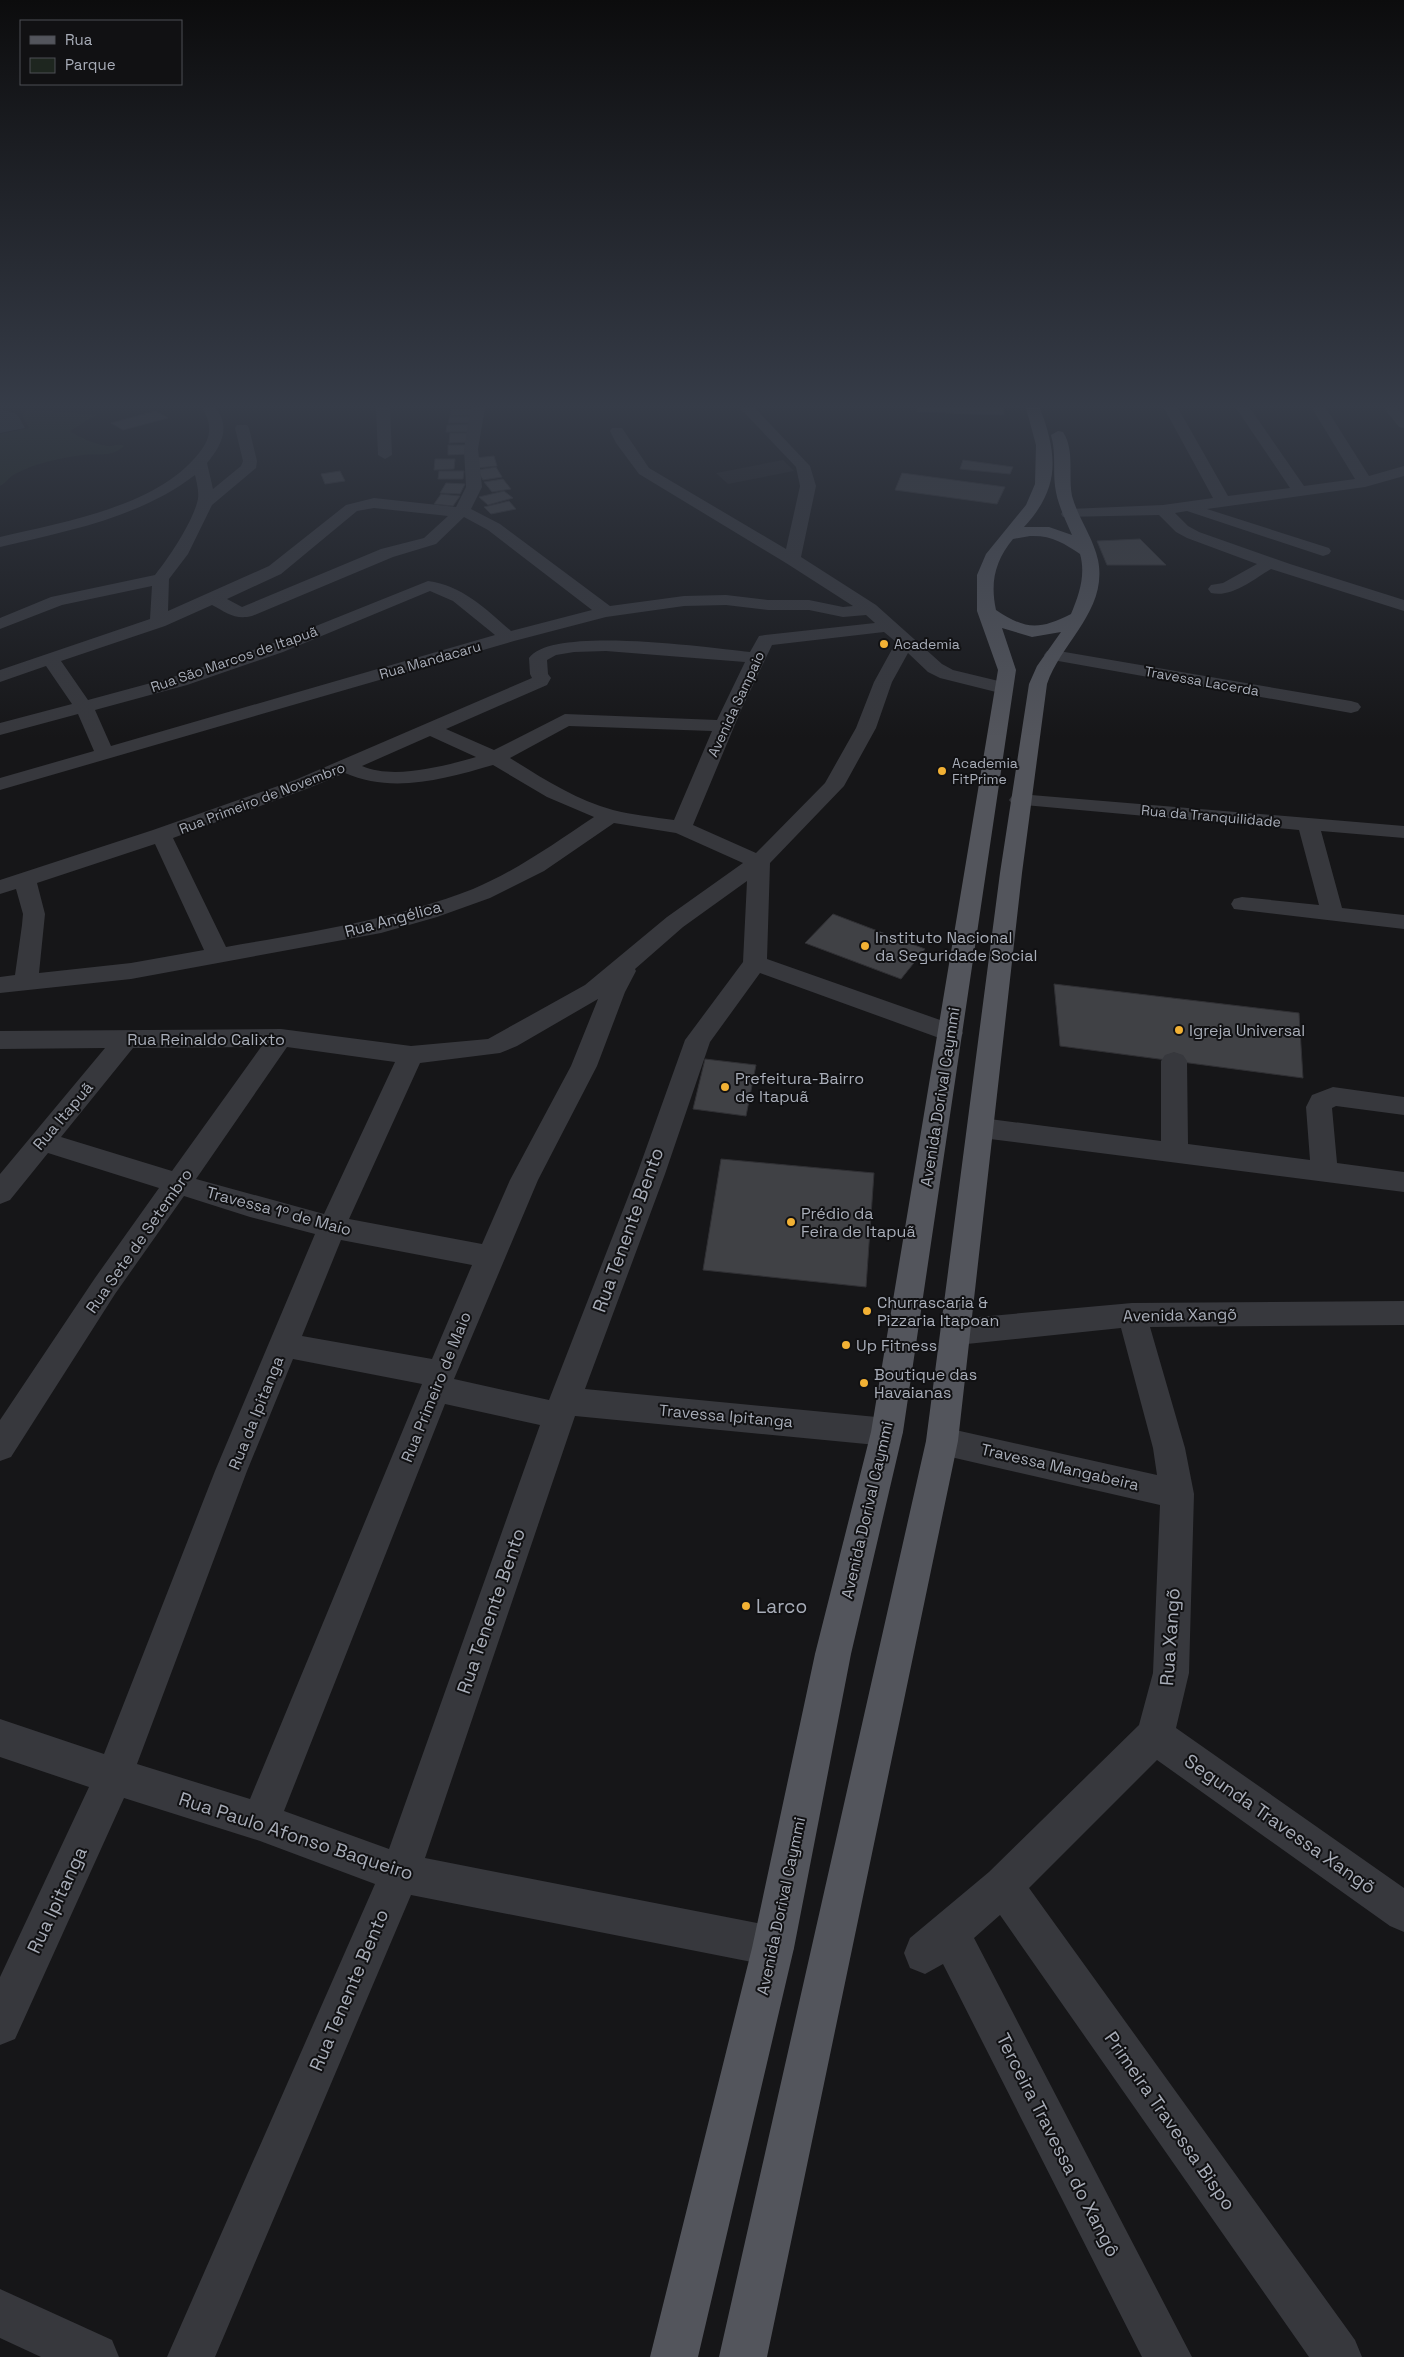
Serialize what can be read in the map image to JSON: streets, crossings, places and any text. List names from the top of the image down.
{
  "streets": {
    "main road": ["Avenida Dorival Caymmi"],
    "street": [
      "Rua São Marcos de Itapuã",
      "Rua Mandacaru",
      "Travessa Lacerda",
      "Avenida Sampaio",
      "Rua Primeiro de Novembro",
      "Rua da Tranquilidade",
      "Rua Angélica",
      "Rua Reinaldo Calixto",
      "Rua Itapuã",
      "Travessa 1º de Maio",
      "Rua Tenente Bento",
      "Rua Sete de Setembro",
      "Avenida Xangõ",
      "Rua Primeiro de Maio",
      "Rua da Ipitanga",
      "Travessa Ipitanga",
      "Travessa Mangabeira",
      "Rua Xangõ",
      "Segunda Travessa Xangõ",
      "Rua Paulo Afonso Baqueiro",
      "Rua Ipitanga",
      "Primeira Travessa Bispo",
      "Terceira Travessa do Xangô"
    ]
  },
  "crossings": [
    ["Rua São Marcos de Itapuã", "Rua Mandacaru"],
    ["Avenida Sampaio", "Rua Primeiro de Novembro"],
    ["Rua Reinaldo Calixto", "Rua Itapuã"],
    ["Rua Reinaldo Calixto", "Rua Sete de Setembro"],
    ["Rua Reinaldo Calixto", "Rua Primeiro de Maio"],
    ["Rua Reinaldo Calixto", "Rua da Ipitanga"],
    ["Avenida Dorival Caymmi", "Travessa Ipitanga"],
    ["Avenida Dorival Caymmi", "Rua Paulo Afonso Baqueiro"],
    ["Rua Itapuã", "Travessa 1º de Maio"],
    ["Travessa 1º de Maio", "Rua Sete de Setembro"],
    ["Travessa 1º de Maio", "Rua Primeiro de Maio"],
    ["Travessa 1º de Maio", "Rua da Ipitanga"],
    ["Rua Tenente Bento", "Travessa Ipitanga"],
    ["Rua Tenente Bento", "Rua Paulo Afonso Baqueiro"],
    ["Avenida Xangõ", "Rua Xangõ"],
    ["Rua Primeiro de Maio", "Travessa Ipitanga"],
    ["Rua Primeiro de Maio", "Rua Paulo Afonso Baqueiro"],
    ["Rua da Ipitanga", "Travessa Ipitanga"],
    ["Rua da Ipitanga", "Rua Paulo Afonso Baqueiro"],
    ["Rua da Ipitanga", "Rua Ipitanga"],
    ["Travessa Mangabeira", "Rua Xangõ"],
    ["Rua Xangõ", "Segunda Travessa Xangõ"],
    ["Rua Paulo Afonso Baqueiro", "Rua Ipitanga"],
    ["Primeira Travessa Bispo", "Terceira Travessa do Xangô"]
  ],
  "places": [
    "Academia",
    "Academia FitPrime",
    "Instituto Nacional da Seguridade Social",
    "Igreja Universal",
    "Prefeitura-Bairro de Itapuã",
    "Prédio da Feira de Itapuã",
    "Churrascaria & Pizzaria Itapoan",
    "Up Fitness",
    "Boutique das Havaianas",
    "Larco"
  ],
  "legend": ["Rua", "Parque"]
}
